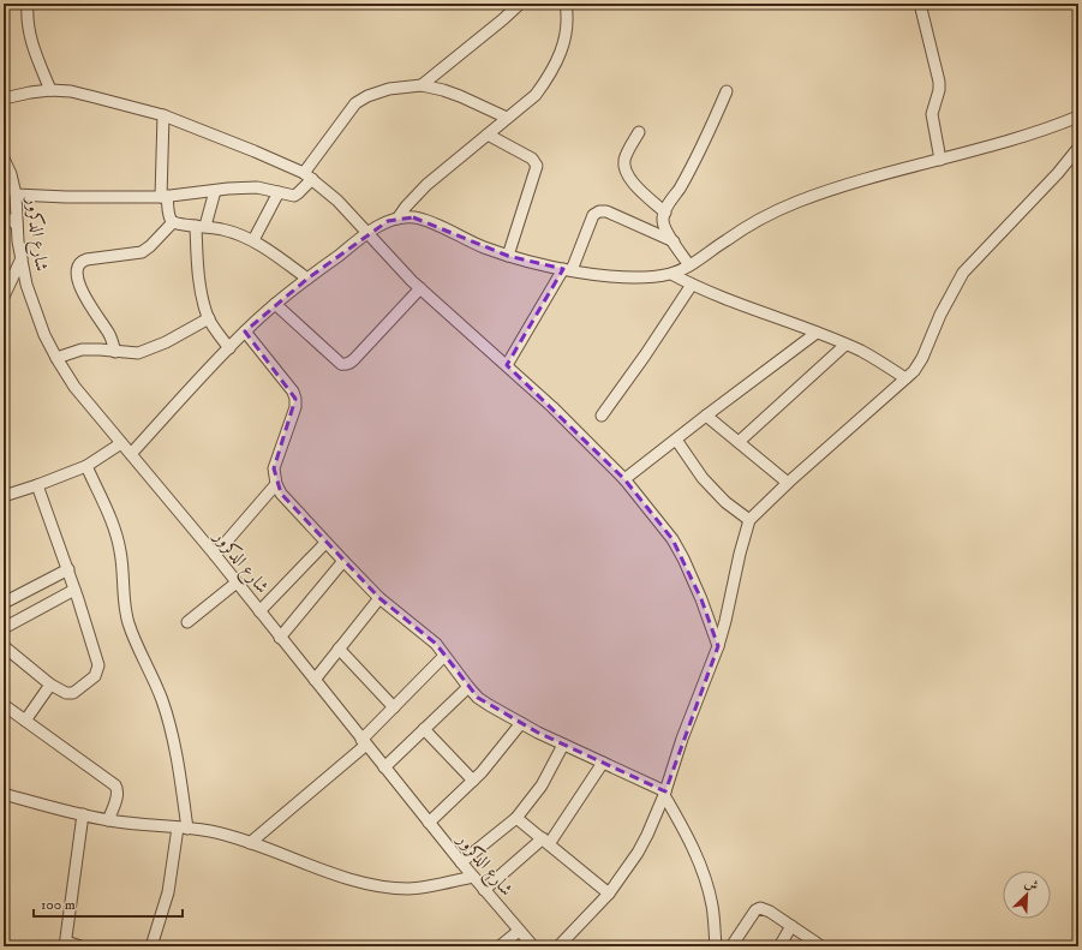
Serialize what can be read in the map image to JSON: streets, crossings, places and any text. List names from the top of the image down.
{
  "streets": {
    "street": ["شارع الدكرور"]
  },
  "scale_bar": "100 m",
  "north": "top right"
}
